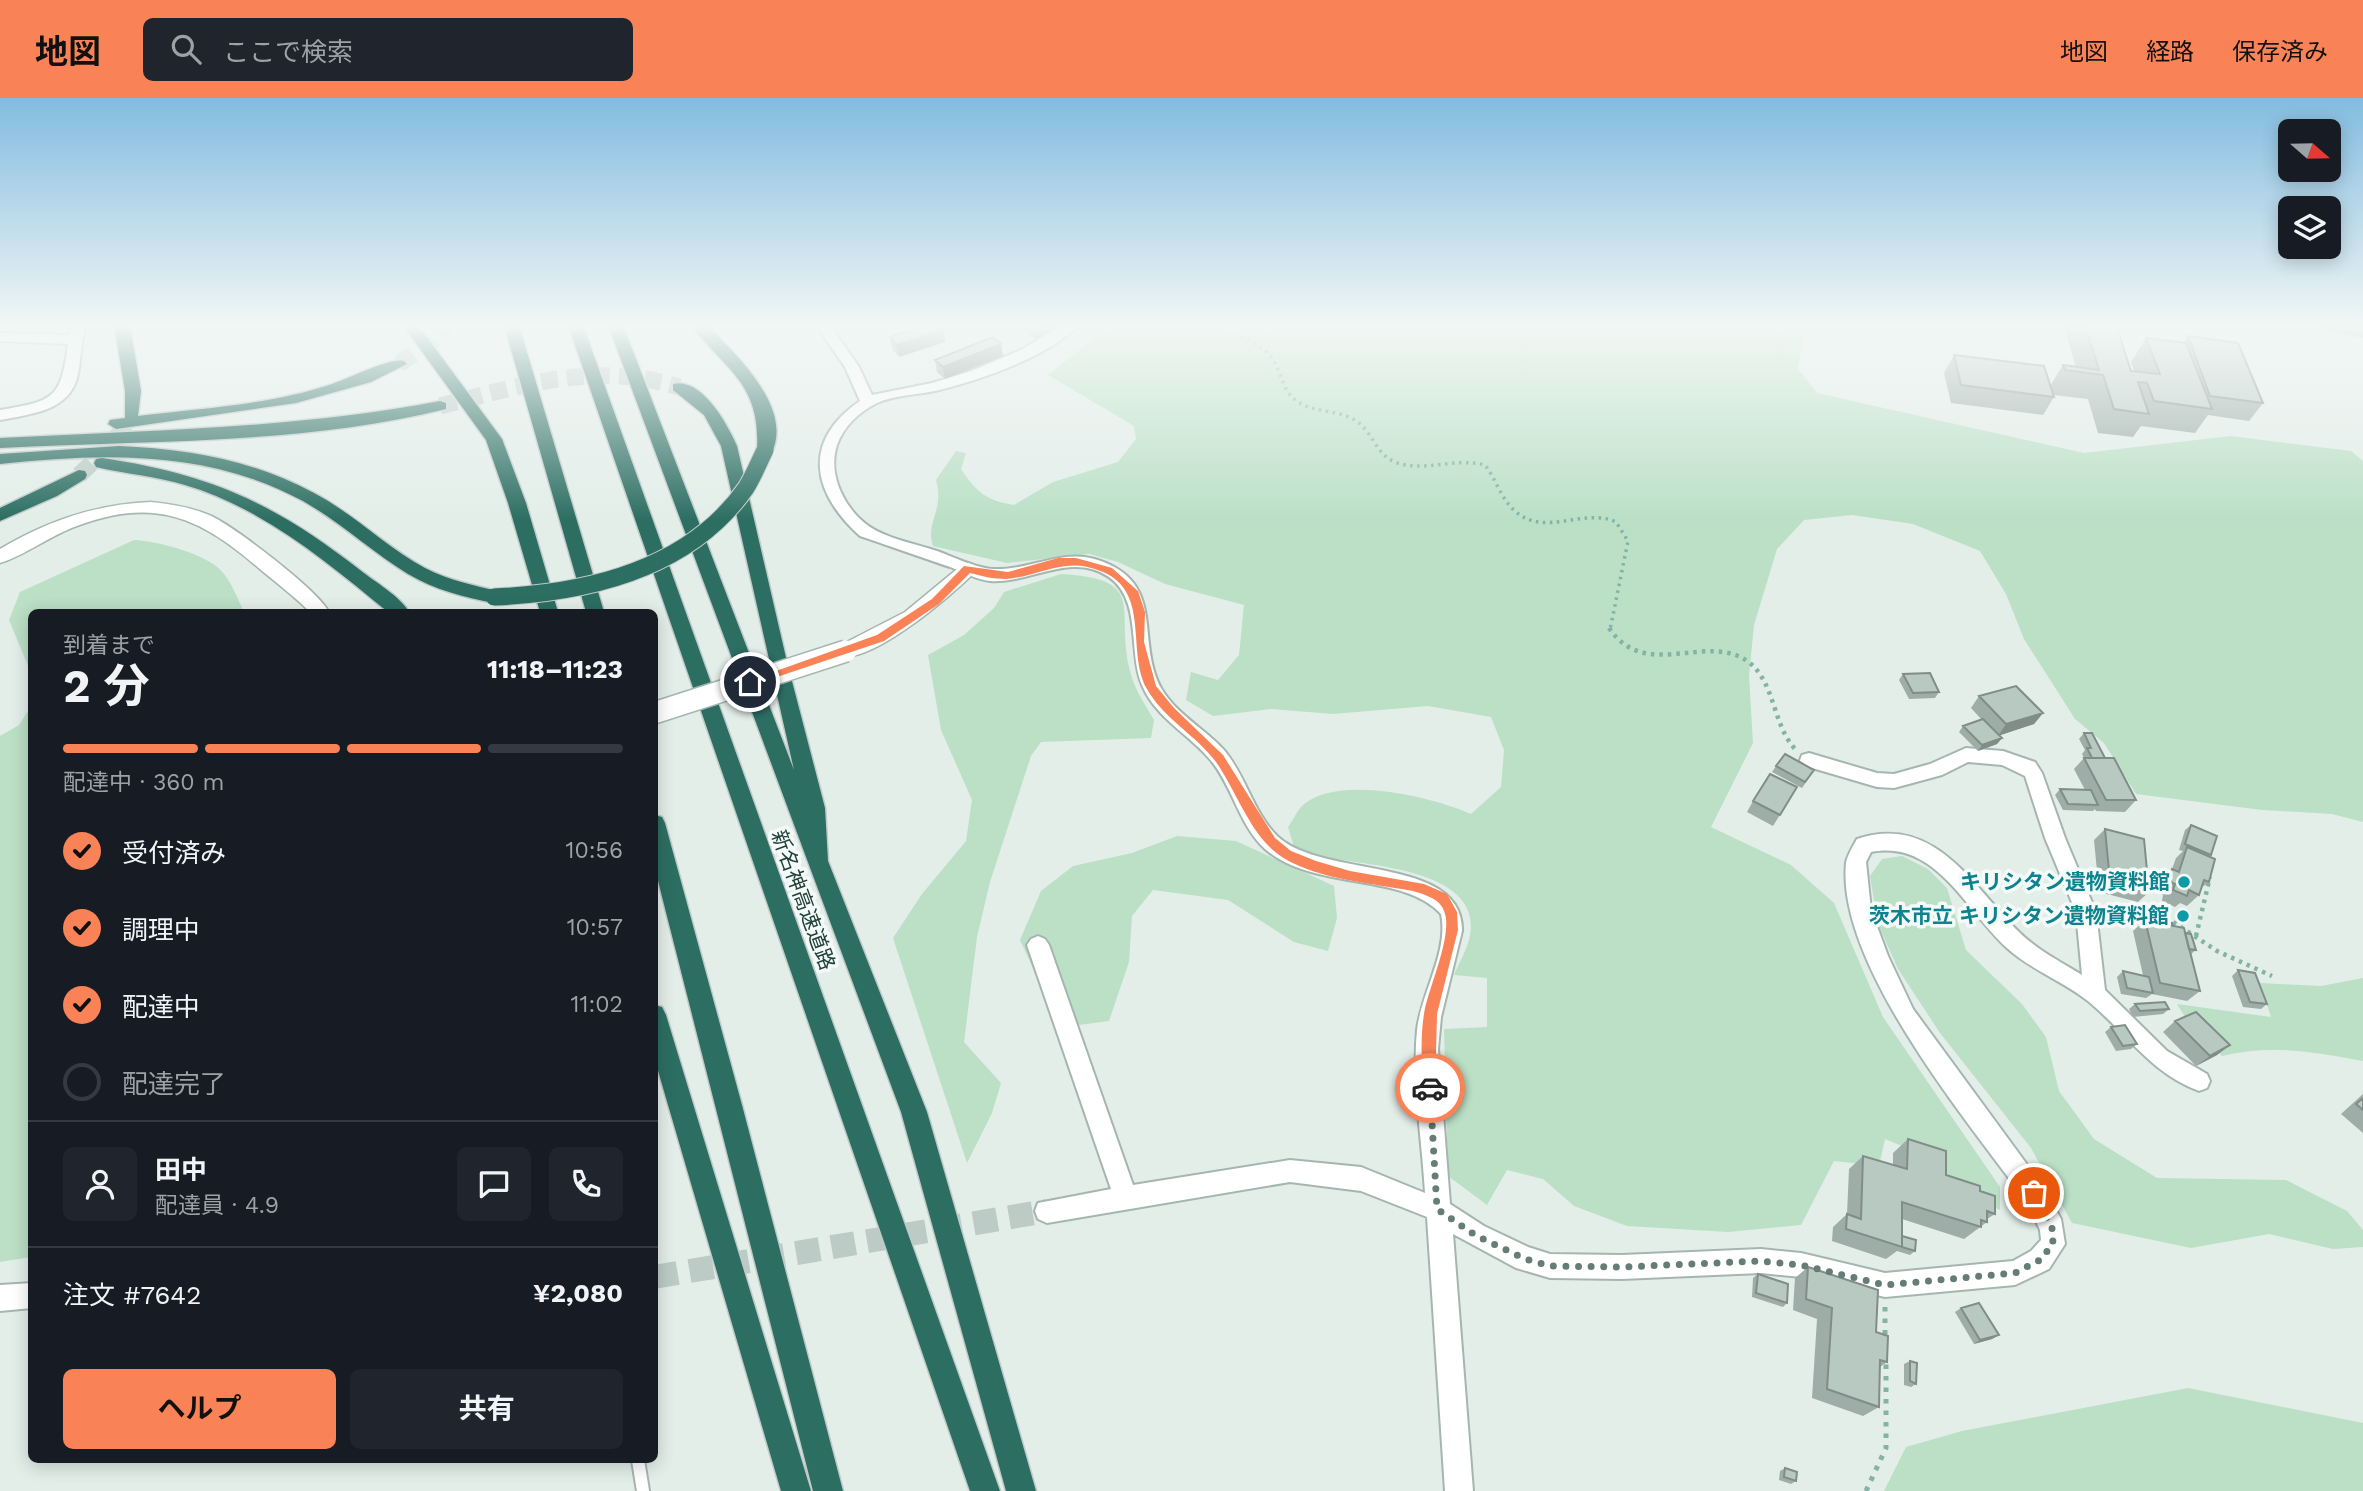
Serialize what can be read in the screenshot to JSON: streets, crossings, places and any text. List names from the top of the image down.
{
  "streets": {
    "highway": ["新名神高速道路"]
  },
  "places": ["キリシタン遺物資料館", "茨木市立 キリシタン遺物資料館"],
  "north": "right",
  "page": {
    "header": "地図",
    "search": "ここで検索",
    "nav": ["地図", "経路", "保存済み"],
    "heading": ["2 分", "到着まで", "11:18–11:23"],
    "panel": [
      "田中",
      "配達員 · 4.9",
      "注文 #7642",
      "¥2,080"
    ],
    "bar": "配達中 · 360 m",
    "list": [
      ["受付済み", "10:56"],
      ["調理中", "10:57"],
      ["配達中", "11:02"],
      "配達完了"
    ],
    "buttons": ["ヘルプ", "共有"]
  }
}
